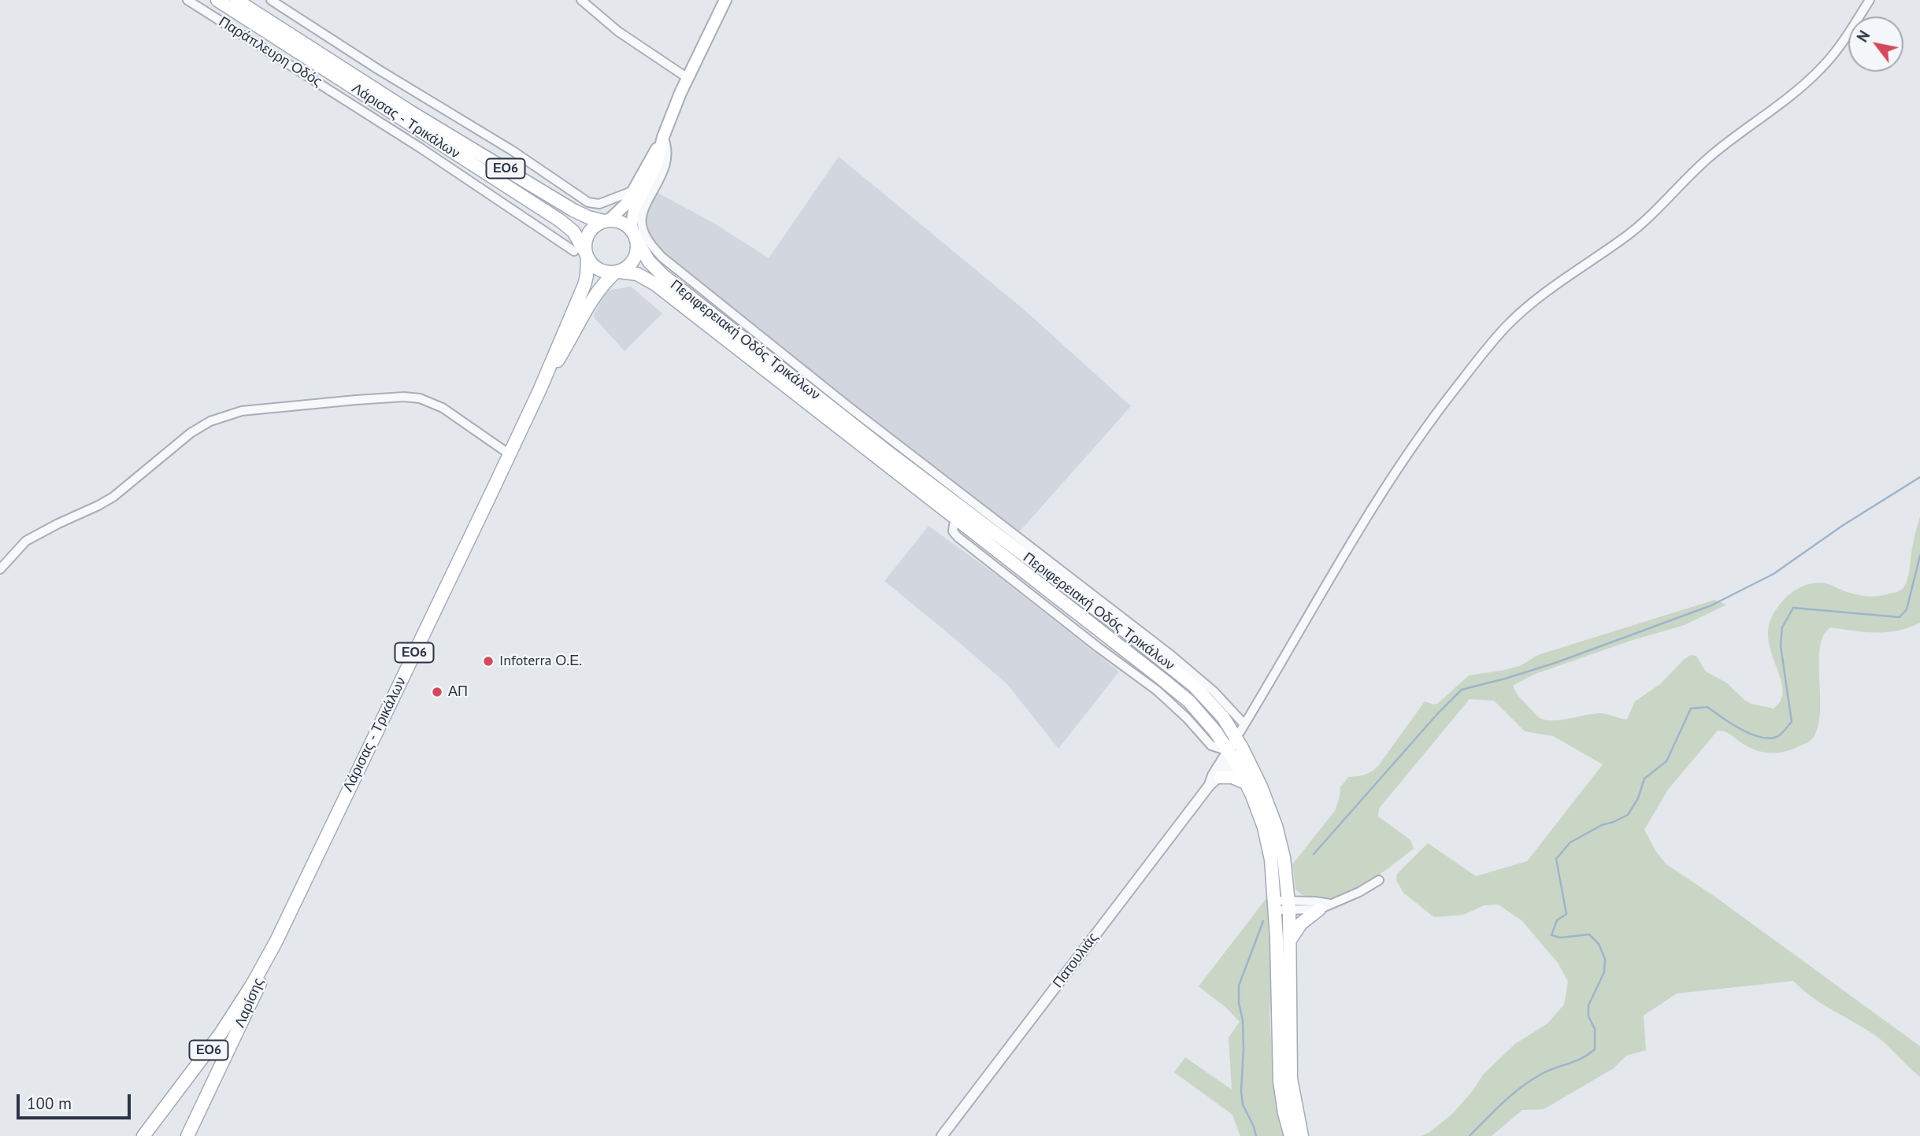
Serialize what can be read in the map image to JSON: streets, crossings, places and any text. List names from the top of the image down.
{
  "streets": {
    "main road": [
      "Λάρισας - Τρικάλων",
      "ΕΟ6",
      "Περιφερειακή Οδός Τρικάλων",
      "Λαρίσης"
    ],
    "street": ["Παράπλευρη Οδός", "Πατουλιάς"]
  },
  "crossings": [
    ["Παράπλευρη Οδός", "Λάρισας - Τρικάλων"],
    ["Παράπλευρη Οδός", "ΕΟ6"],
    ["Παράπλευρη Οδός", "Περιφερειακή Οδός Τρικάλων"],
    ["Λάρισας - Τρικάλων", "ΕΟ6"],
    ["Λάρισας - Τρικάλων", "Περιφερειακή Οδός Τρικάλων"],
    ["Λάρισας - Τρικάλων", "Λαρίσης"],
    ["ΕΟ6", "Περιφερειακή Οδός Τρικάλων"],
    ["ΕΟ6", "Λαρίσης"],
    ["Περιφερειακή Οδός Τρικάλων", "Πατουλιάς"]
  ],
  "places": ["Infoterra Ο.Ε.", "ΑΠ"],
  "scale_bar": "100 m",
  "north": "top left"
}
